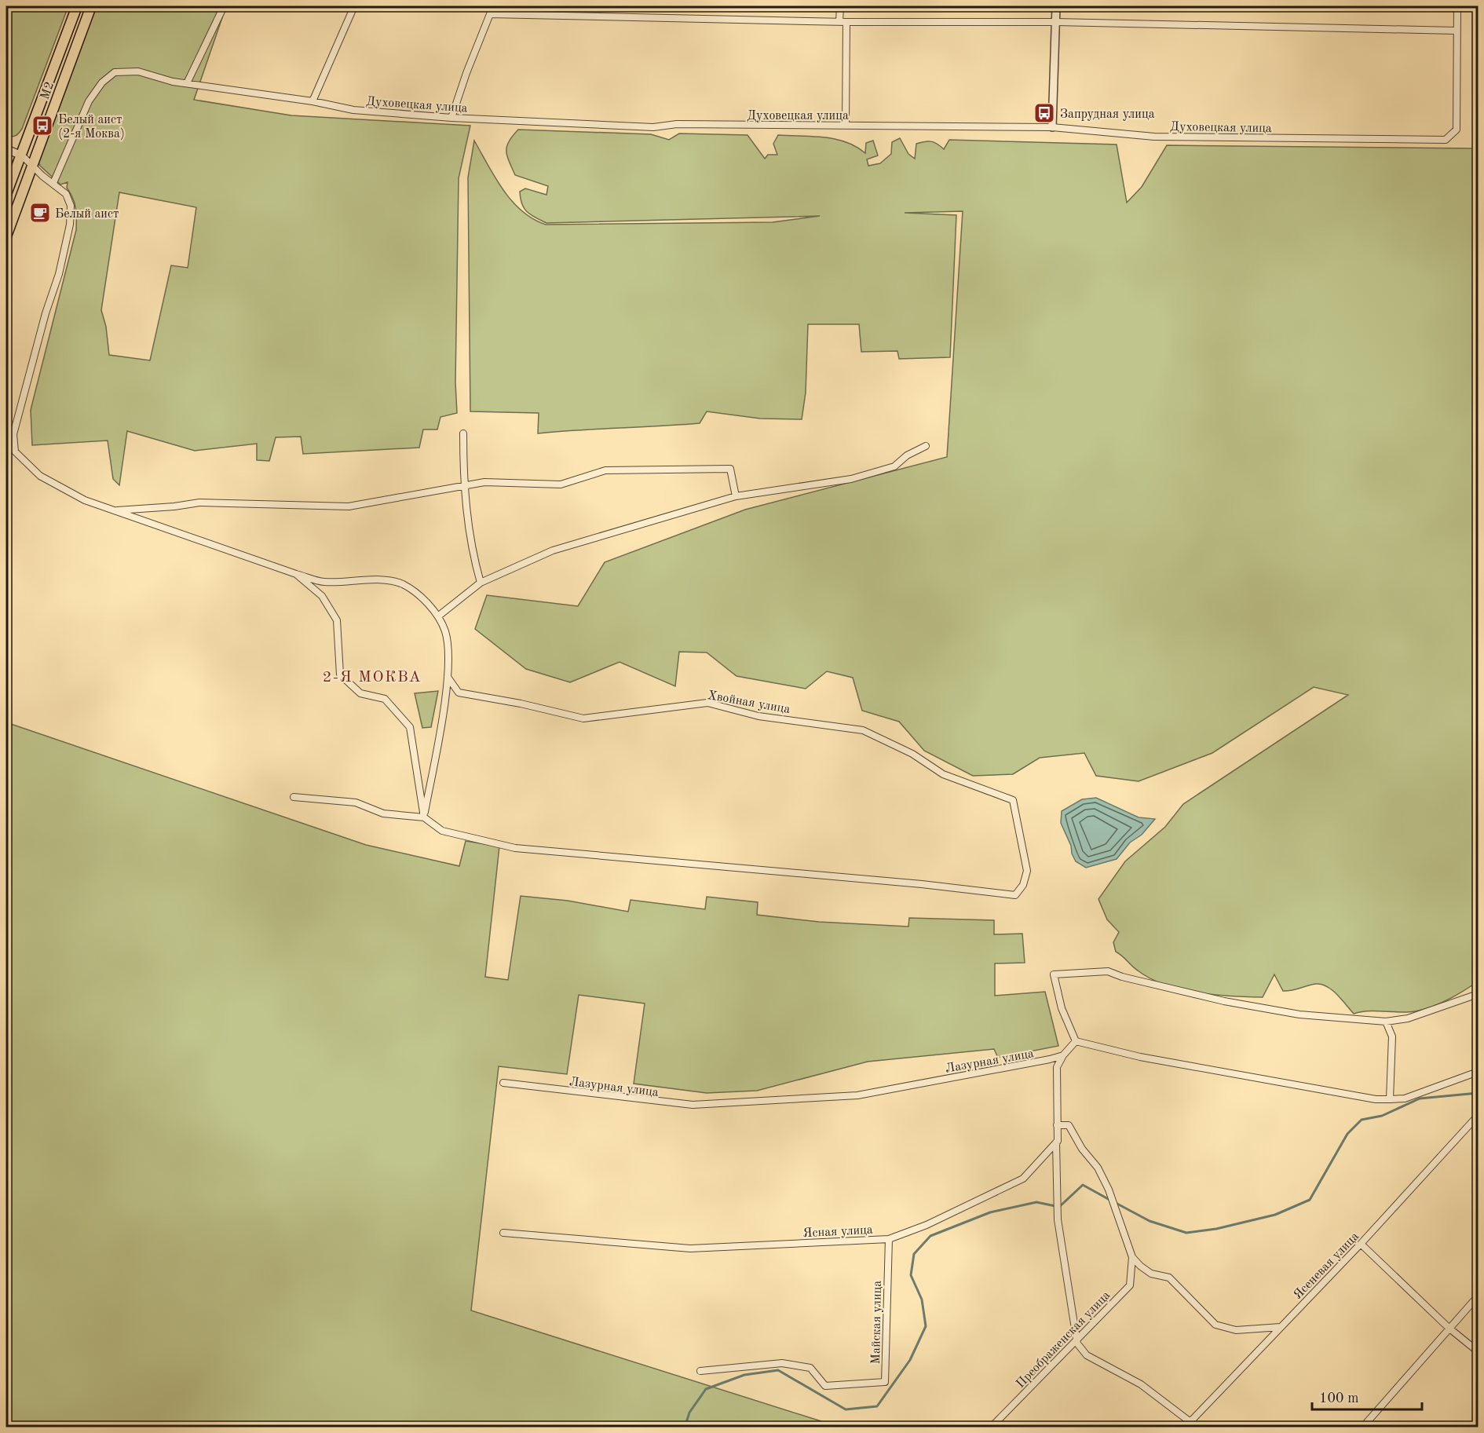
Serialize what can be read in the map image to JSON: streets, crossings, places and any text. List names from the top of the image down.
{
  "streets": {
    "highway": ["М2"],
    "street": [
      "Духовецкая улица",
      "Хвойная улица",
      "Лазурная улица",
      "Ясная улица",
      "Ясеневая улица",
      "Майская улица",
      "Преображенская улица"
    ]
  },
  "crossings": [
    ["Ясная улица", "Майская улица"]
  ],
  "districts": ["2-Я МОКВА"],
  "places": {
    "bus stop": ["Запрудная улица", "Белый аист (2-я Моква)"],
    "cafe": ["Белый аист"]
  },
  "scale_bar": "100 m"
}
